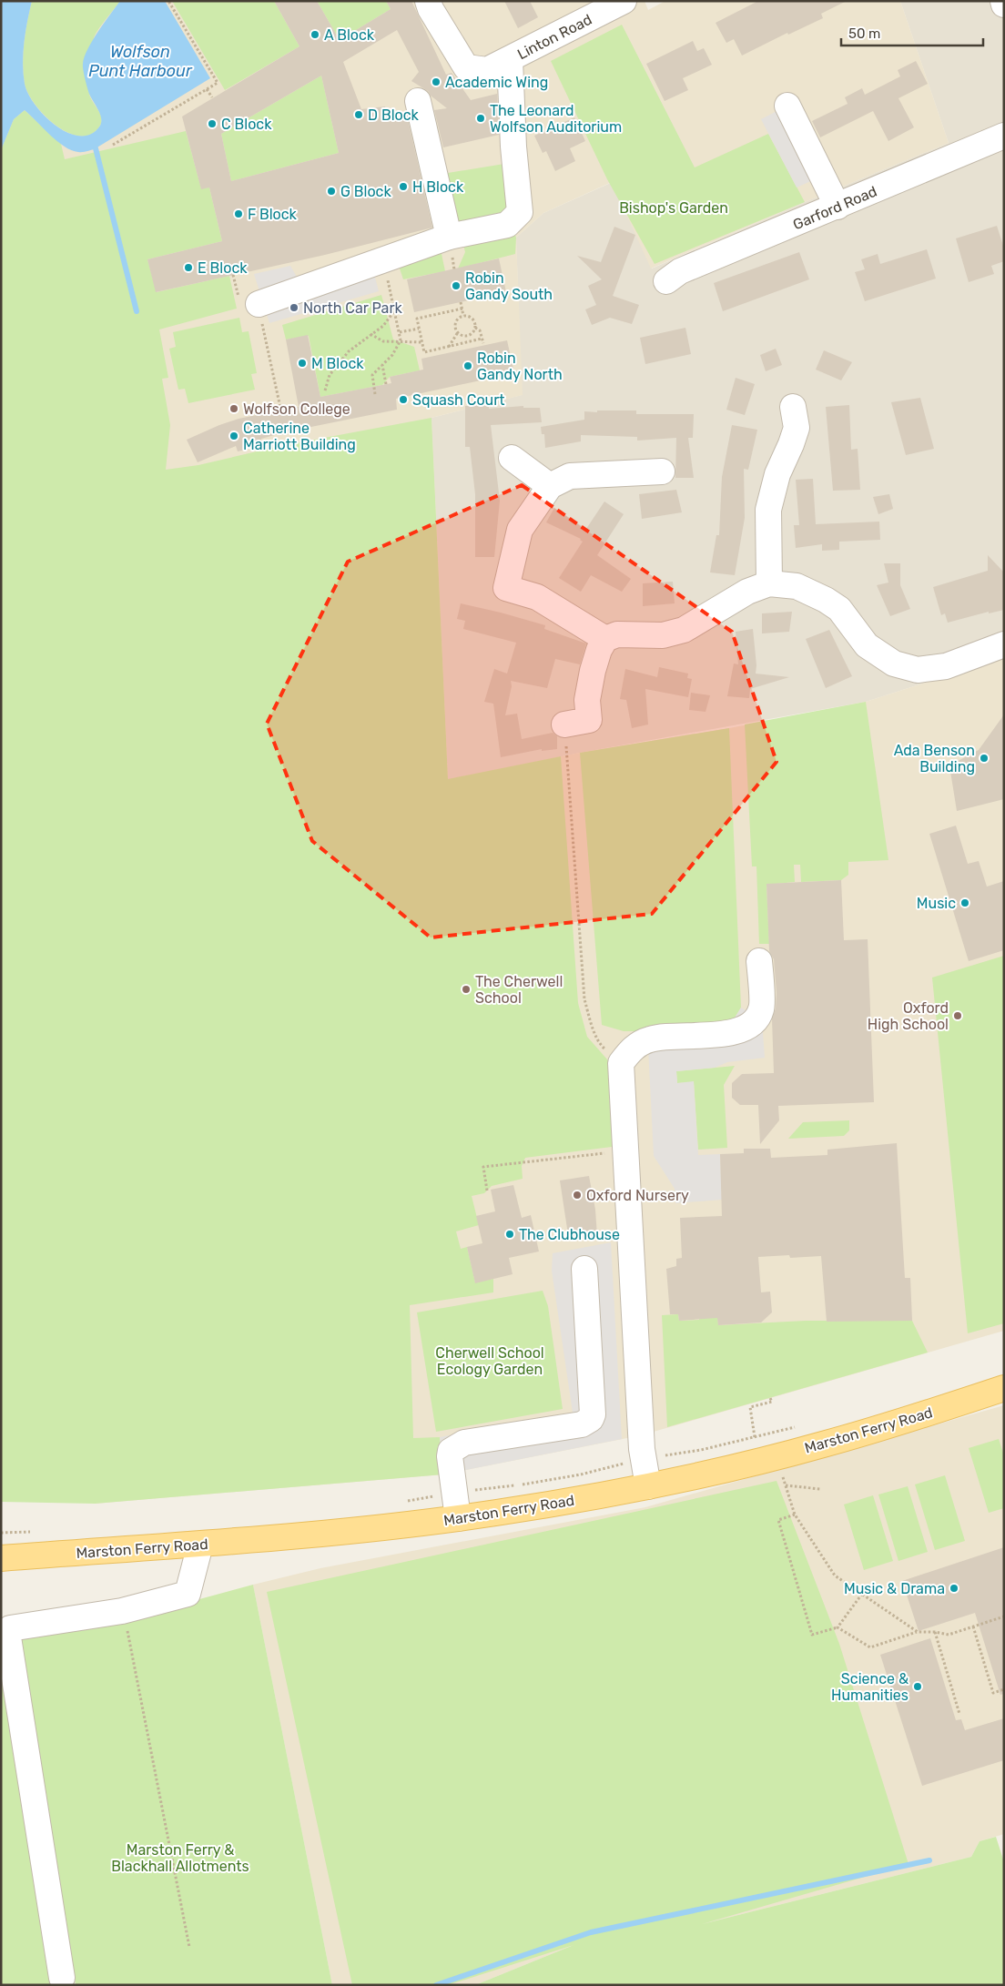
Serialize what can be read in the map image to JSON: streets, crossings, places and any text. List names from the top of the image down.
{
  "streets": {
    "main road": ["Marston Ferry Road"],
    "street": ["Linton Road", "Garford Road"]
  },
  "water": ["Wolfson Punt Harbour"],
  "parks": ["Bishop's Garden", "Cherwell School Ecology Garden", "Marston Ferry & Blackhall Allotments"],
  "places": [
    "A Block",
    "Academic Wing",
    "D Block",
    "The Leonard Wolfson Auditorium",
    "C Block",
    "H Block",
    "G Block",
    "F Block",
    "E Block",
    "Robin Gandy South",
    "North Car Park",
    "M Block",
    "Robin Gandy North",
    "Squash Court",
    "Wolfson College",
    "Catherine Marriott Building",
    "Ada Benson Building",
    "Music",
    "The Cherwell School",
    "Oxford High School",
    "Oxford Nursery",
    "The Clubhouse",
    "Music & Drama",
    "Science & Humanities"
  ],
  "scale_bar": "50 m"
}
